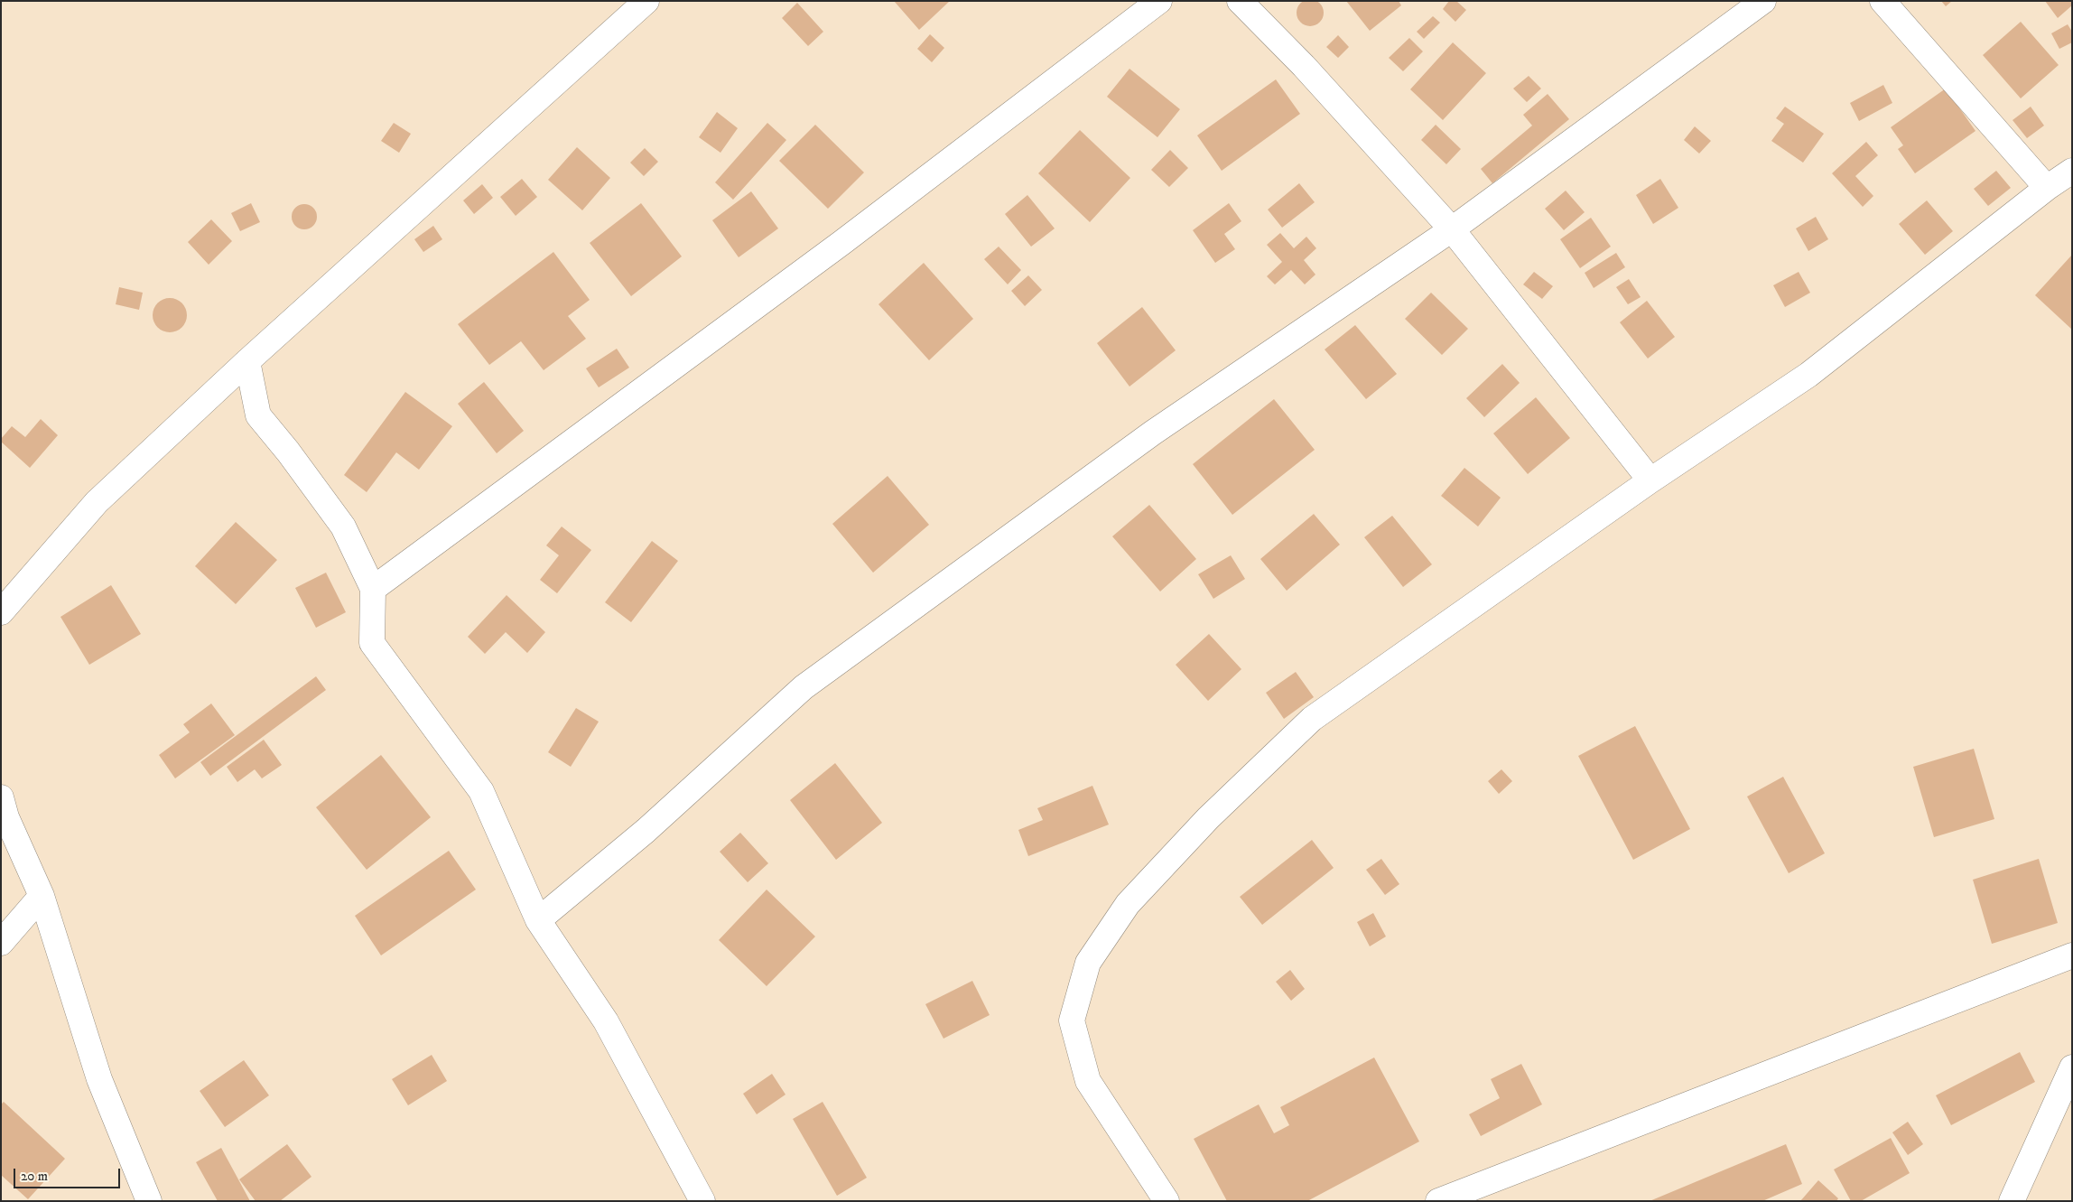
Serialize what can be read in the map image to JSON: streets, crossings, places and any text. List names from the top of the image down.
{
  "scale_bar": "20 m"
}
